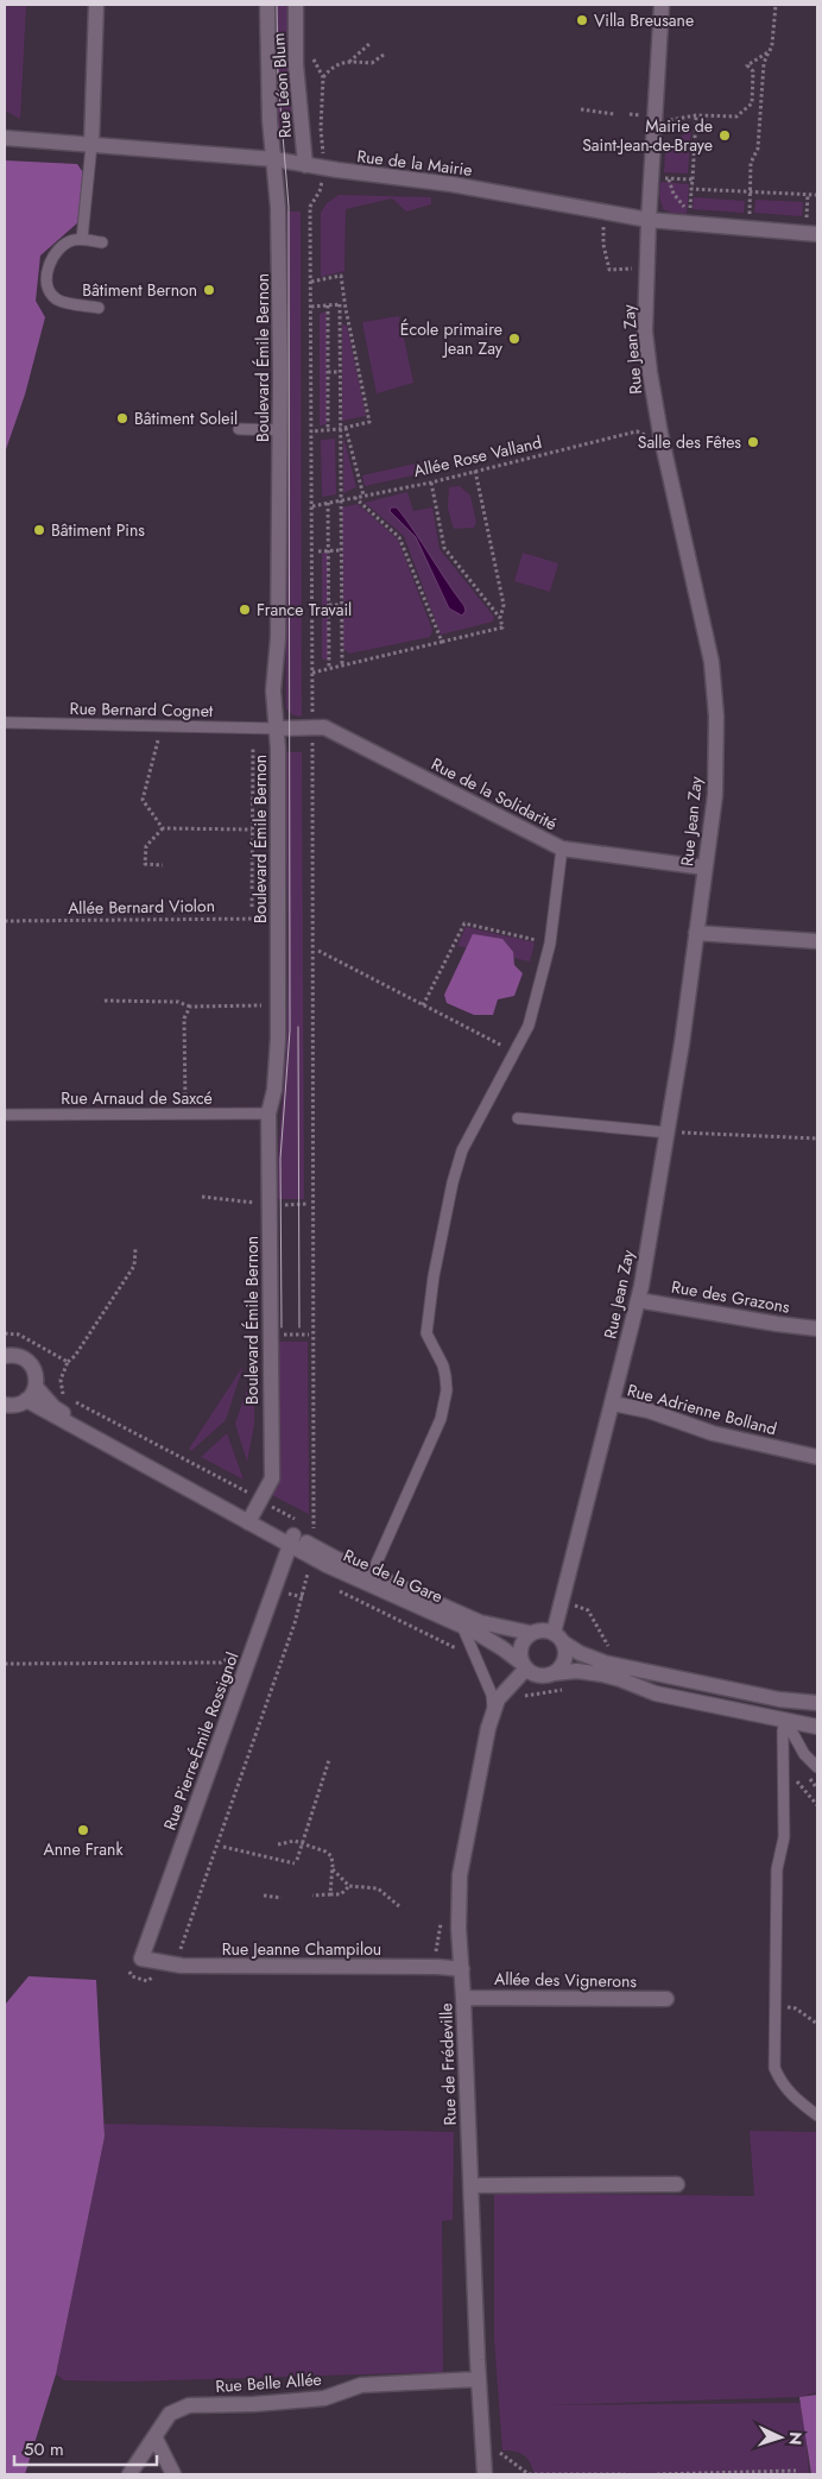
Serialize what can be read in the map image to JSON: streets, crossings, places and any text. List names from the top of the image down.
{
  "streets": {
    "street": [
      "Rue Léon Blum",
      "Rue de la Mairie",
      "Rue Jean Zay",
      "Boulevard Émile Bernon",
      "Rue de la Solidarité",
      "Rue des Grazons",
      "Rue Adrienne Bolland",
      "Rue de la Gare",
      "Rue Pierre-Émile Rossignol",
      "Rue Jeanne Champilou",
      "Allée des Vignerons",
      "Rue de Frédeville",
      "Rue Belle Allée"
    ],
    "lane": ["Rue Bernard Cognet", "Rue Arnaud de Saxcé"],
    "path": ["Allée Rose Valland", "Allée Bernard Violon"]
  },
  "crossings": [
    ["Rue Léon Blum", "Rue de la Mairie"],
    ["Rue Léon Blum", "Boulevard Émile Bernon"],
    ["Rue de la Mairie", "Rue Jean Zay"],
    ["Rue de la Mairie", "Boulevard Émile Bernon"],
    ["Rue Jean Zay", "Rue de la Solidarité"],
    ["Rue Jean Zay", "Rue des Grazons"],
    ["Rue Jean Zay", "Rue Adrienne Bolland"],
    ["Rue Jean Zay", "Rue de la Gare"],
    ["Rue Jean Zay", "Rue de Frédeville"],
    ["Boulevard Émile Bernon", "Rue Bernard Cognet"],
    ["Boulevard Émile Bernon", "Rue de la Solidarité"],
    ["Boulevard Émile Bernon", "Allée Bernard Violon"],
    ["Boulevard Émile Bernon", "Rue Arnaud de Saxcé"],
    ["Boulevard Émile Bernon", "Rue de la Gare"],
    ["Rue Bernard Cognet", "Rue de la Solidarité"],
    ["Rue de la Gare", "Rue Pierre-Émile Rossignol"],
    ["Rue de la Gare", "Rue de Frédeville"],
    ["Rue Pierre-Émile Rossignol", "Rue Jeanne Champilou"],
    ["Rue Jeanne Champilou", "Rue de Frédeville"],
    ["Allée des Vignerons", "Rue de Frédeville"],
    ["Rue de Frédeville", "Rue Belle Allée"]
  ],
  "places": [
    "Villa Breusane",
    "Mairie de Saint-Jean-de-Braye",
    "Bâtiment Bernon",
    "École primaire Jean Zay",
    "Bâtiment Soleil",
    "Salle des Fêtes",
    "Bâtiment Pins",
    "France Travail",
    "Anne Frank"
  ],
  "scale_bar": "50 m",
  "north": "right"
}
